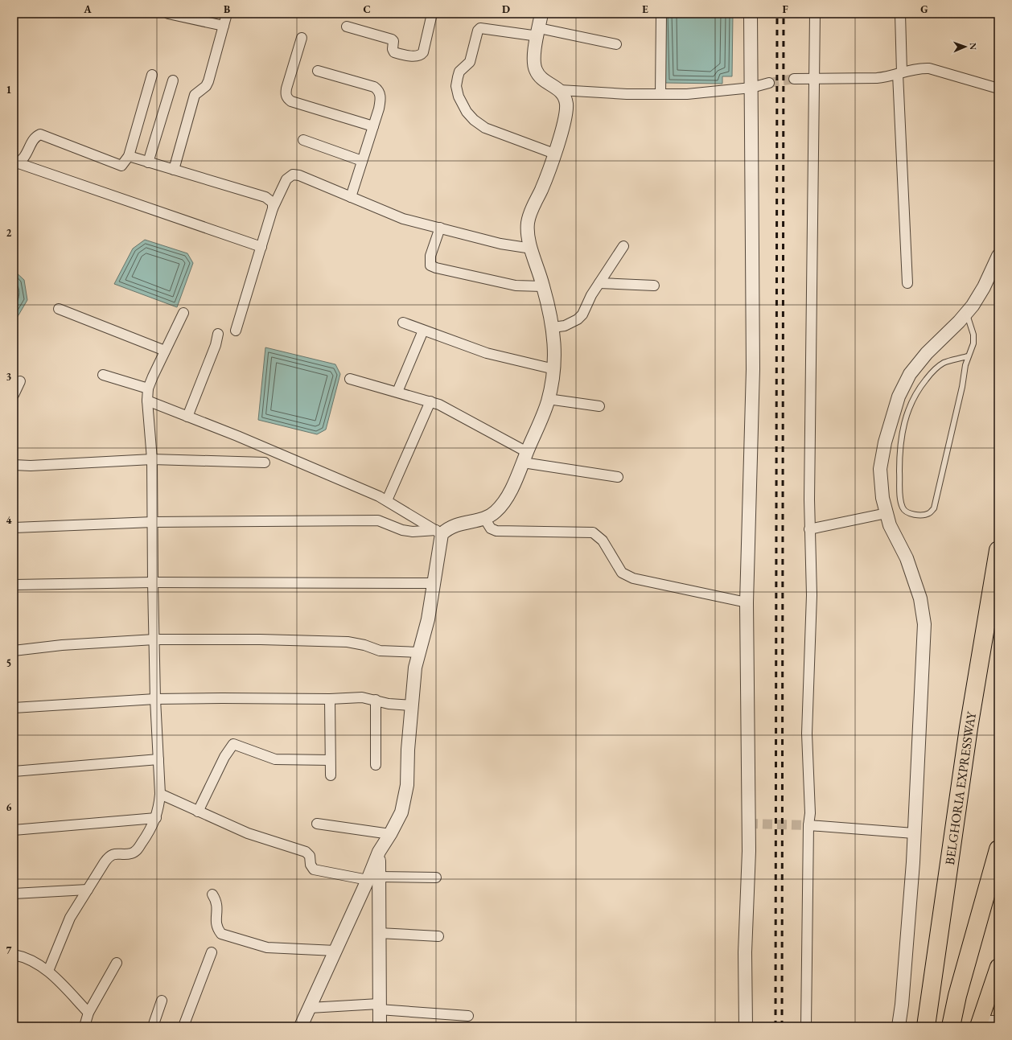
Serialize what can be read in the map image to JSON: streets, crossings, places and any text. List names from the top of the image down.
{
  "streets": {
    "highway": ["BELGHORIA EXPRESSWAY"]
  },
  "north": "right",
  "grid": {
    "columns": [
      "A",
      "B",
      "C",
      "D",
      "E",
      "F",
      "G"
    ],
    "rows": [
      "1",
      "2",
      "3",
      "4",
      "5",
      "6",
      "7"
    ]
  }
}
